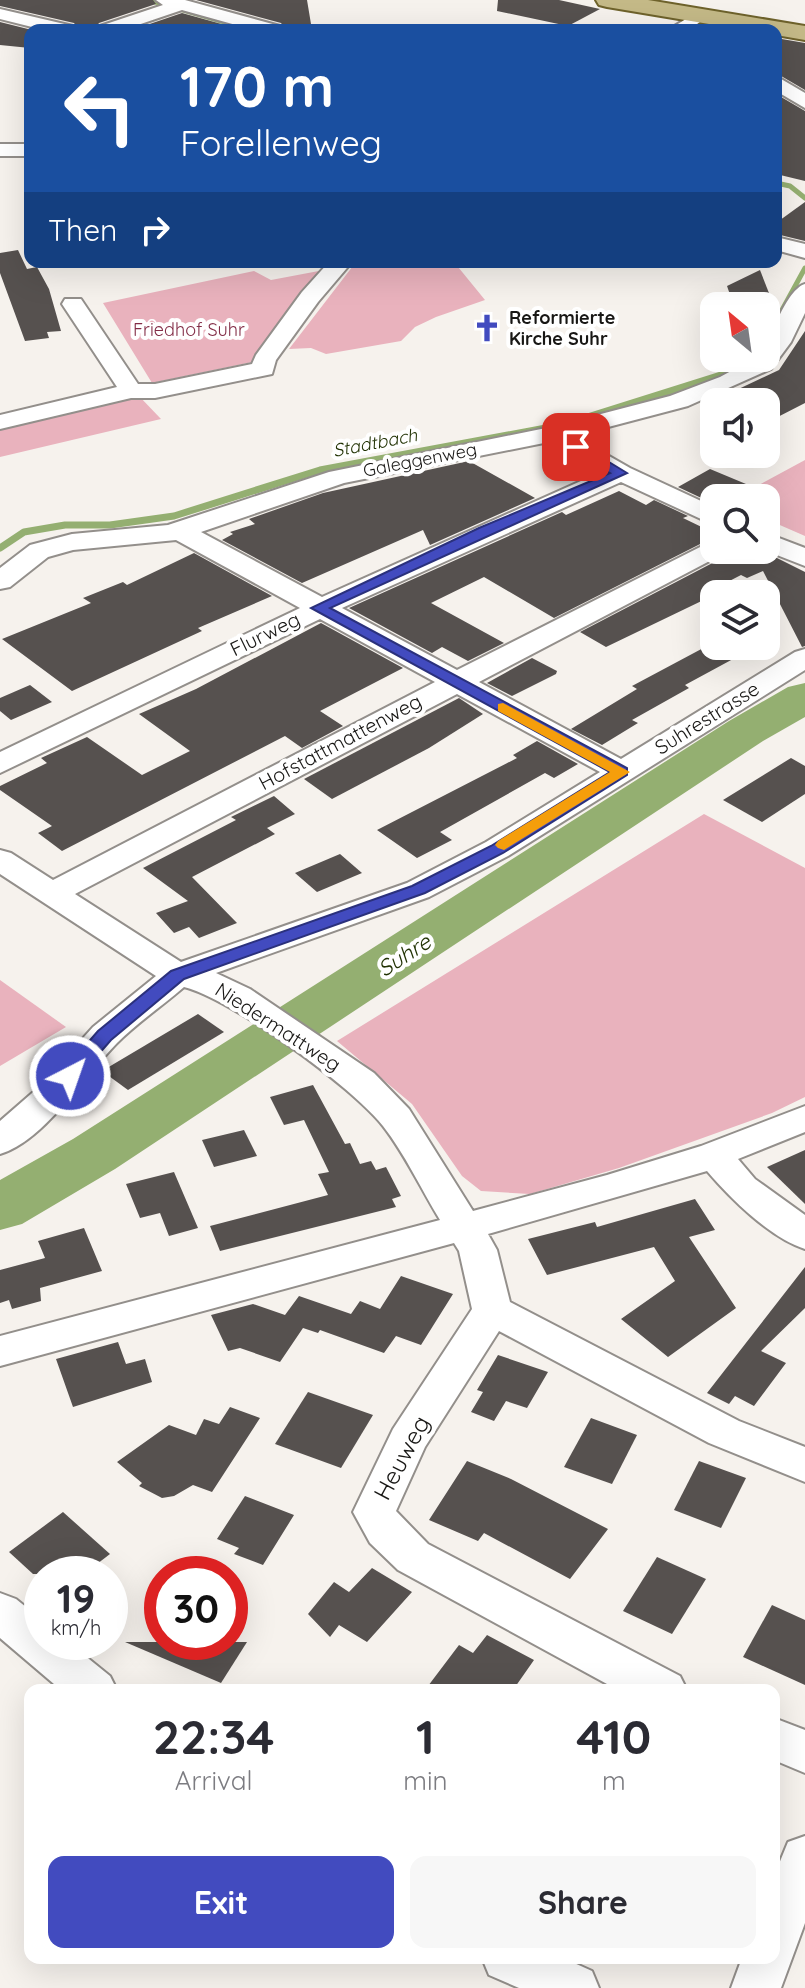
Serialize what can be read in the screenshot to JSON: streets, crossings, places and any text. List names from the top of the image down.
{
  "streets": {
    "street": [
      "Galeggenweg",
      "Flurweg",
      "Suhrestrasse",
      "Hofstattmattenweg",
      "Niedermattweg",
      "Heuweg"
    ]
  },
  "crossings": [
    ["Suhrestrasse", "Niedermattweg"],
    ["Hofstattmattenweg", "Niedermattweg"]
  ],
  "water": ["Stadtbach", "Suhre"],
  "parks": ["Friedhof Suhr"],
  "places": {
    "church": ["Reformierte Kirche Suhr"]
  },
  "north": "top left",
  "page": {
    "turn": ["170 m", "Forellenweg"],
    "then": "Then",
    "speed": "19 km/h",
    "limit": "30",
    "eta": [
      "22:34",
      "Arrival",
      "1",
      "min",
      "410",
      "m"
    ],
    "buttons": ["Exit", "Share"]
  }
}
